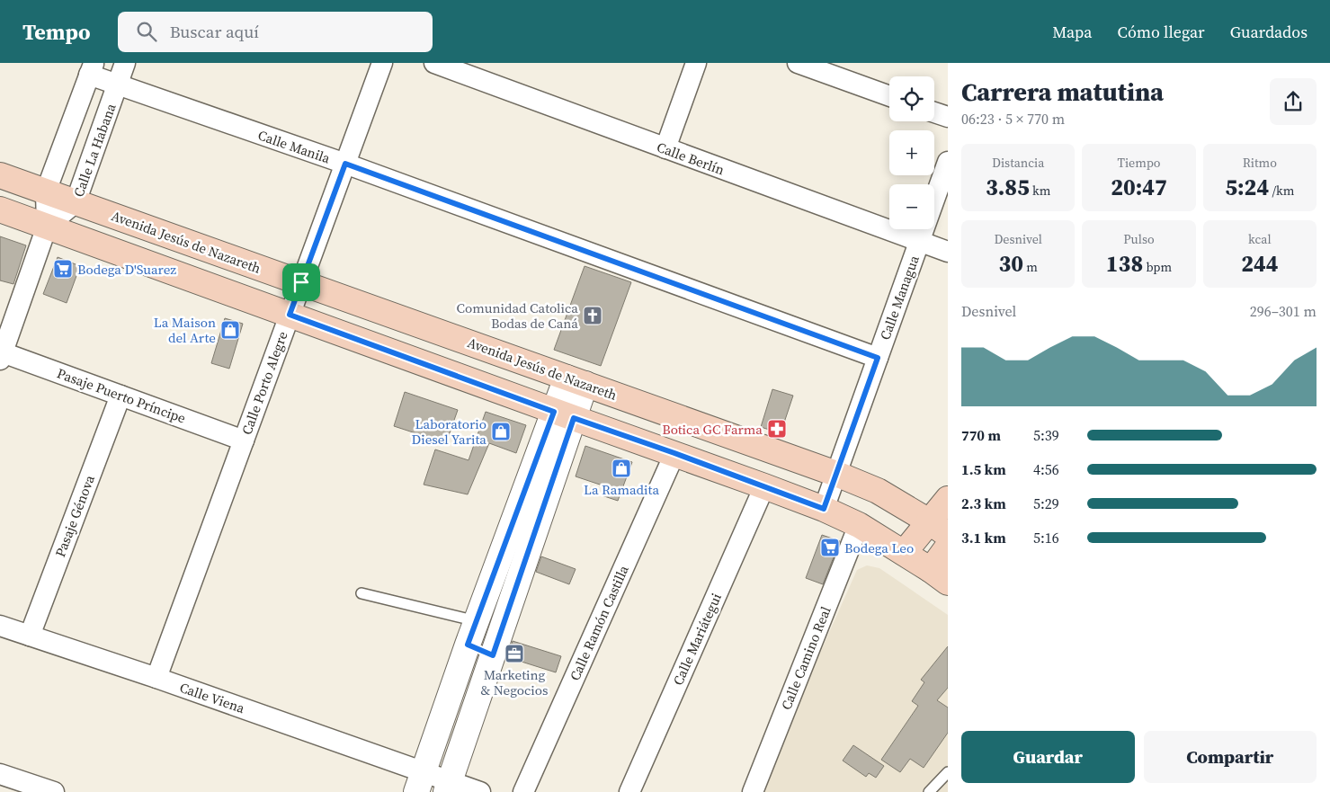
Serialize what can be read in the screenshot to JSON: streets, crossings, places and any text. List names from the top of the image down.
{
  "streets": {
    "main road": ["Avenida Jesús de Nazareth"],
    "street": [
      "Calle Manila",
      "Calle La Habana",
      "Calle Berlín",
      "Calle Managua",
      "Calle Porto Alegre",
      "Pasaje Puerto Príncipe",
      "Pasaje Génova",
      "Calle Ramón Castilla",
      "Calle Mariátegui",
      "Calle Camino Real",
      "Calle Viena"
    ]
  },
  "crossings": [
    ["Calle Manila", "Calle La Habana"],
    ["Calle Manila", "Calle Managua"],
    ["Calle Manila", "Calle Porto Alegre"],
    ["Calle La Habana", "Avenida Jesús de Nazareth"],
    ["Calle Berlín", "Calle Managua"],
    ["Avenida Jesús de Nazareth", "Calle Managua"],
    ["Avenida Jesús de Nazareth", "Calle Porto Alegre"],
    ["Calle Porto Alegre", "Pasaje Puerto Príncipe"],
    ["Calle Porto Alegre", "Calle Viena"],
    ["Pasaje Puerto Príncipe", "Pasaje Génova"],
    ["Pasaje Génova", "Calle Viena"]
  ],
  "places": {
    "supermarket": ["Bodega D'Suarez", "Bodega Leo"],
    "church": ["Comunidad Catolica Bodas de Caná"],
    "shop": ["La Maison del Arte", "Laboratorio Diesel Yarita", "La Ramadita"],
    "pharmacy": ["Botica GC Farma"],
    "office": ["Marketing & Negocios"]
  },
  "page": {
    "header": "Tempo",
    "search": "Buscar aquí",
    "nav": ["Mapa", "Cómo llegar", "Guardados"],
    "heading": ["Carrera matutina", "06:23 · 5 × 770 m"],
    "map_buttons": ["+", "−"],
    "stats": [
      ["Distancia", "3.85 km"],
      ["Tiempo", "20:47"],
      ["Ritmo", "5:24 /km"],
      ["Desnivel", "30 m"],
      ["Pulso", "138 bpm"],
      ["kcal", "244"]
    ],
    "chart": ["Desnivel", "296–301 m"],
    "list": [
      {
        "name": "770 m",
        "note": "5:39"
      },
      {
        "name": "1.5 km",
        "note": "4:56"
      },
      {
        "name": "2.3 km",
        "note": "5:29"
      },
      {
        "name": "3.1 km",
        "note": "5:16"
      }
    ],
    "buttons": ["Guardar", "Compartir"]
  }
}
